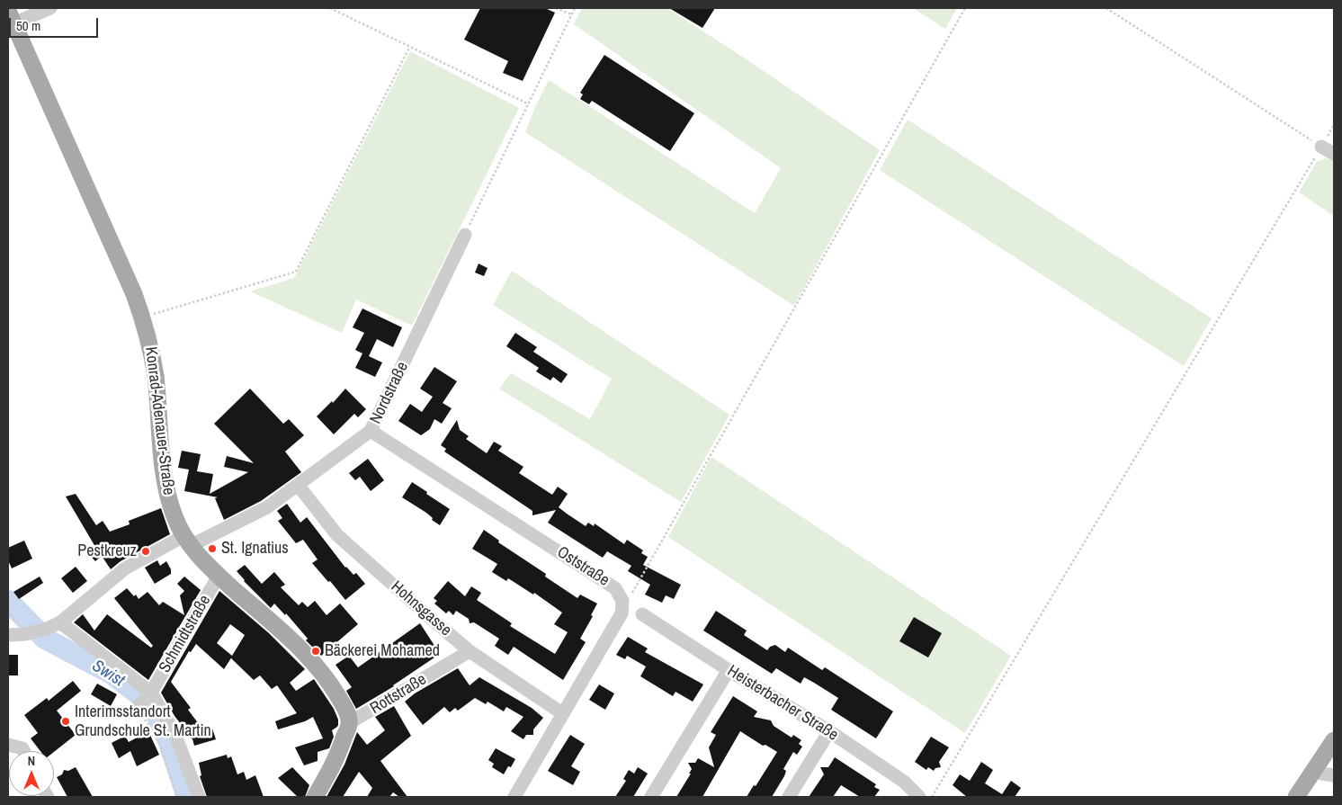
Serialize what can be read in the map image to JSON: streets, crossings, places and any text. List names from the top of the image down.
{
  "streets": {
    "main road": ["Konrad-Adenauer-Straße"],
    "street": [
      "Nordstraße",
      "Oststraße",
      "Hohnsgasse",
      "Schmidtstraße",
      "Rottstraße",
      "Heisterbacher Straße"
    ]
  },
  "crossings": [
    ["Nordstraße", "Konrad-Adenauer-Straße"],
    ["Nordstraße", "Oststraße"],
    ["Nordstraße", "Hohnsgasse"],
    ["Konrad-Adenauer-Straße", "Schmidtstraße"],
    ["Konrad-Adenauer-Straße", "Rottstraße"],
    ["Oststraße", "Hohnsgasse"],
    ["Hohnsgasse", "Rottstraße"]
  ],
  "water": ["Swist"],
  "places": [
    "St. Ignatius",
    "Pestkreuz",
    "Bäckerei Mohamed",
    "Interimsstandort Grundschule St. Martin"
  ],
  "scale_bar": "50 m",
  "north": "top"
}
